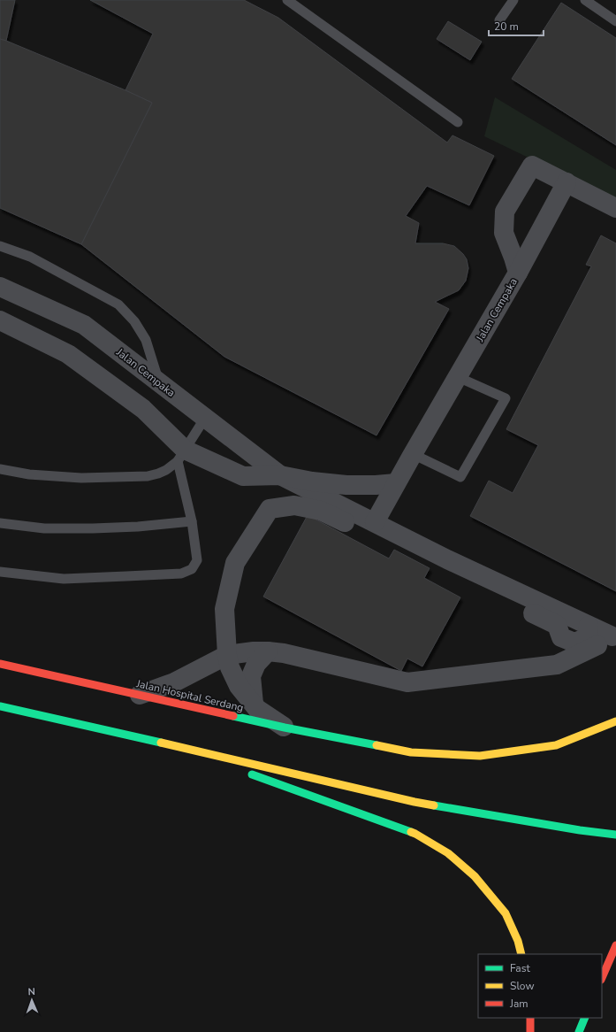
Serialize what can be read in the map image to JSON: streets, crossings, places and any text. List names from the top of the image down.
{
  "streets": {
    "main road": ["Jalan Hospital Serdang"],
    "street": ["Jalan Cempaka"]
  },
  "legend": ["Fast", "Slow", "Jam"],
  "scale_bar": "20 m",
  "north": "top"
}
